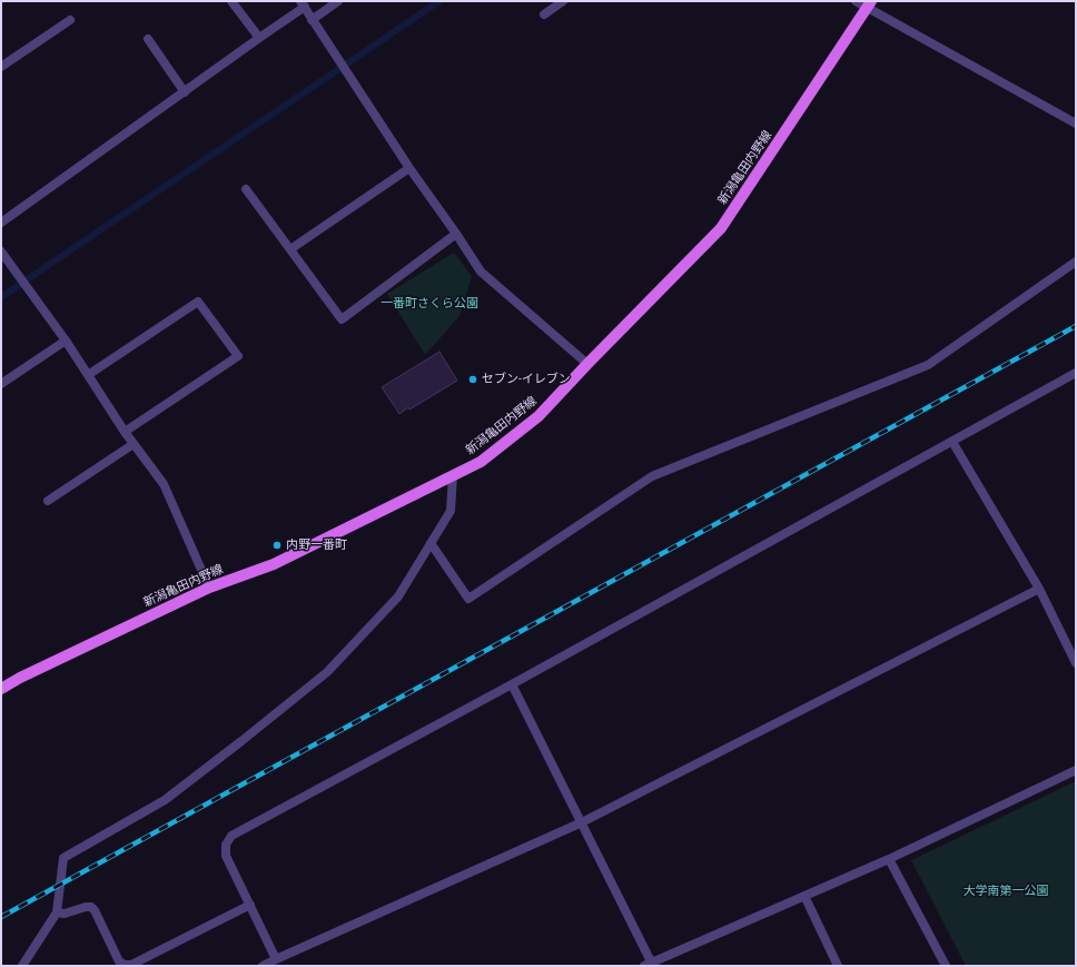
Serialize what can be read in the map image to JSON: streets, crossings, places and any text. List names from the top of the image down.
{
  "streets": {
    "main road": ["新潟亀田内野線"]
  },
  "parks": ["一番町さくら公園", "大学南第一公園"],
  "places": ["セブン-イレブン", "内野一番町"]
}
